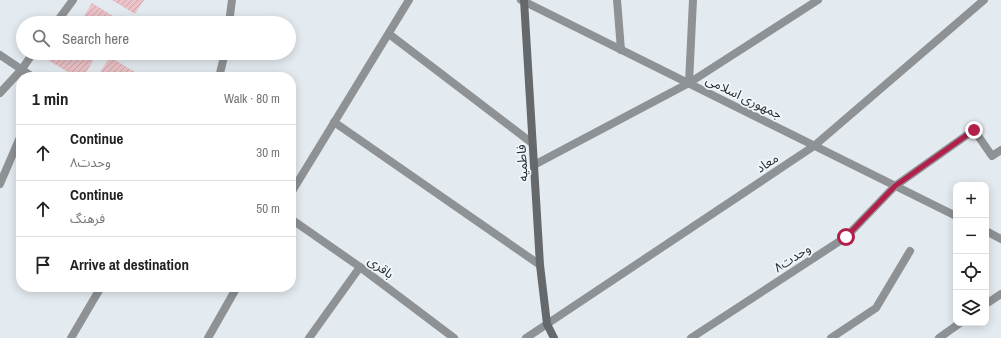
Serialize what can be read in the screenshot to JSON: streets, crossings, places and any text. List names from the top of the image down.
{
  "streets": {
    "main road": ["فاطمیه"],
    "street": [
      "جمهوری اسلامی",
      "معاد",
      "وحدت۸",
      "باقری"
    ]
  },
  "crossings": [
    ["جمهوری اسلامی", "فاطمیه"],
    ["جمهوری اسلامی", "معاد"],
    ["جمهوری اسلامی", "وحدت۸"],
    ["فاطمیه", "معاد"]
  ],
  "page": {
    "search": "Search here",
    "heading": ["1 min", "Walk · 80 m"],
    "list": [
      ["Continue", "وحدت۸", "30 m"],
      ["Continue", "فرهنگ", "50 m"],
      "Arrive at destination"
    ],
    "map_buttons": ["+", "−"]
  }
}
